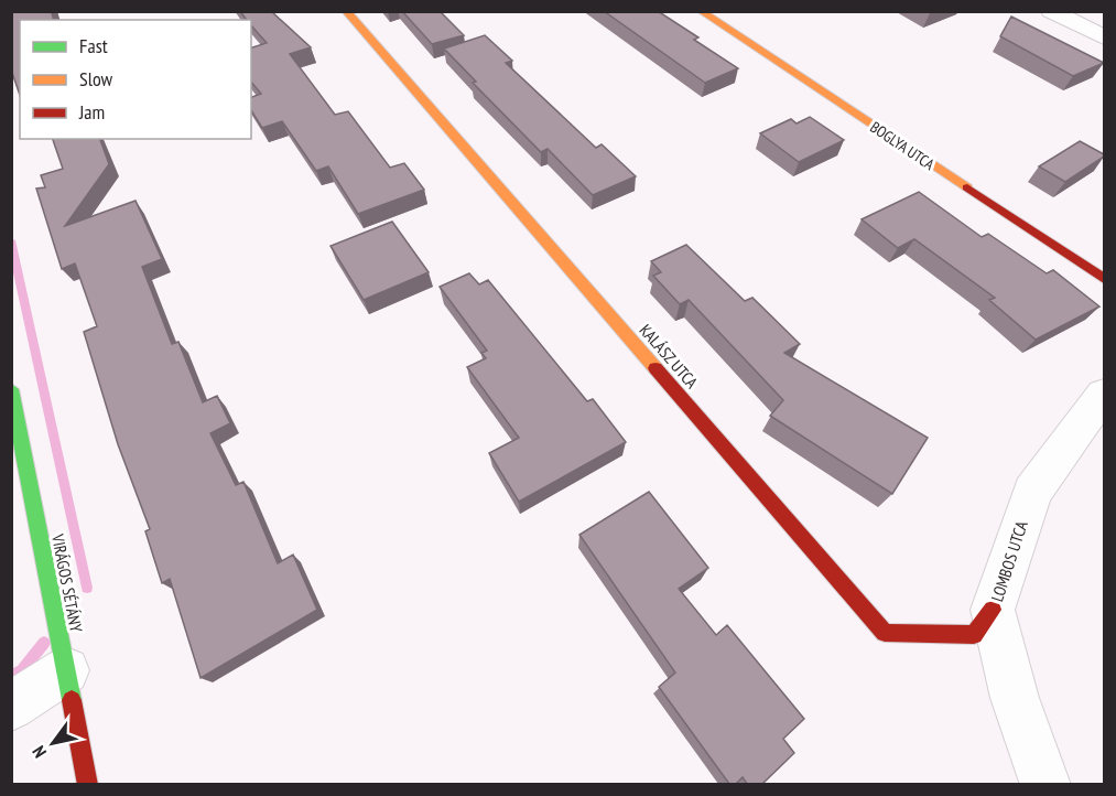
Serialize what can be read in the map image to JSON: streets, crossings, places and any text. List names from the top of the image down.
{
  "streets": {
    "street": [
      "BOGLYA UTCA",
      "KALÁSZ UTCA",
      "LOMBOS UTCA",
      "VIRÁGOS SÉTÁNY"
    ]
  },
  "crossings": [
    ["KALÁSZ UTCA", "LOMBOS UTCA"]
  ],
  "legend": ["Fast", "Slow", "Jam"],
  "north": "bottom left"
}
